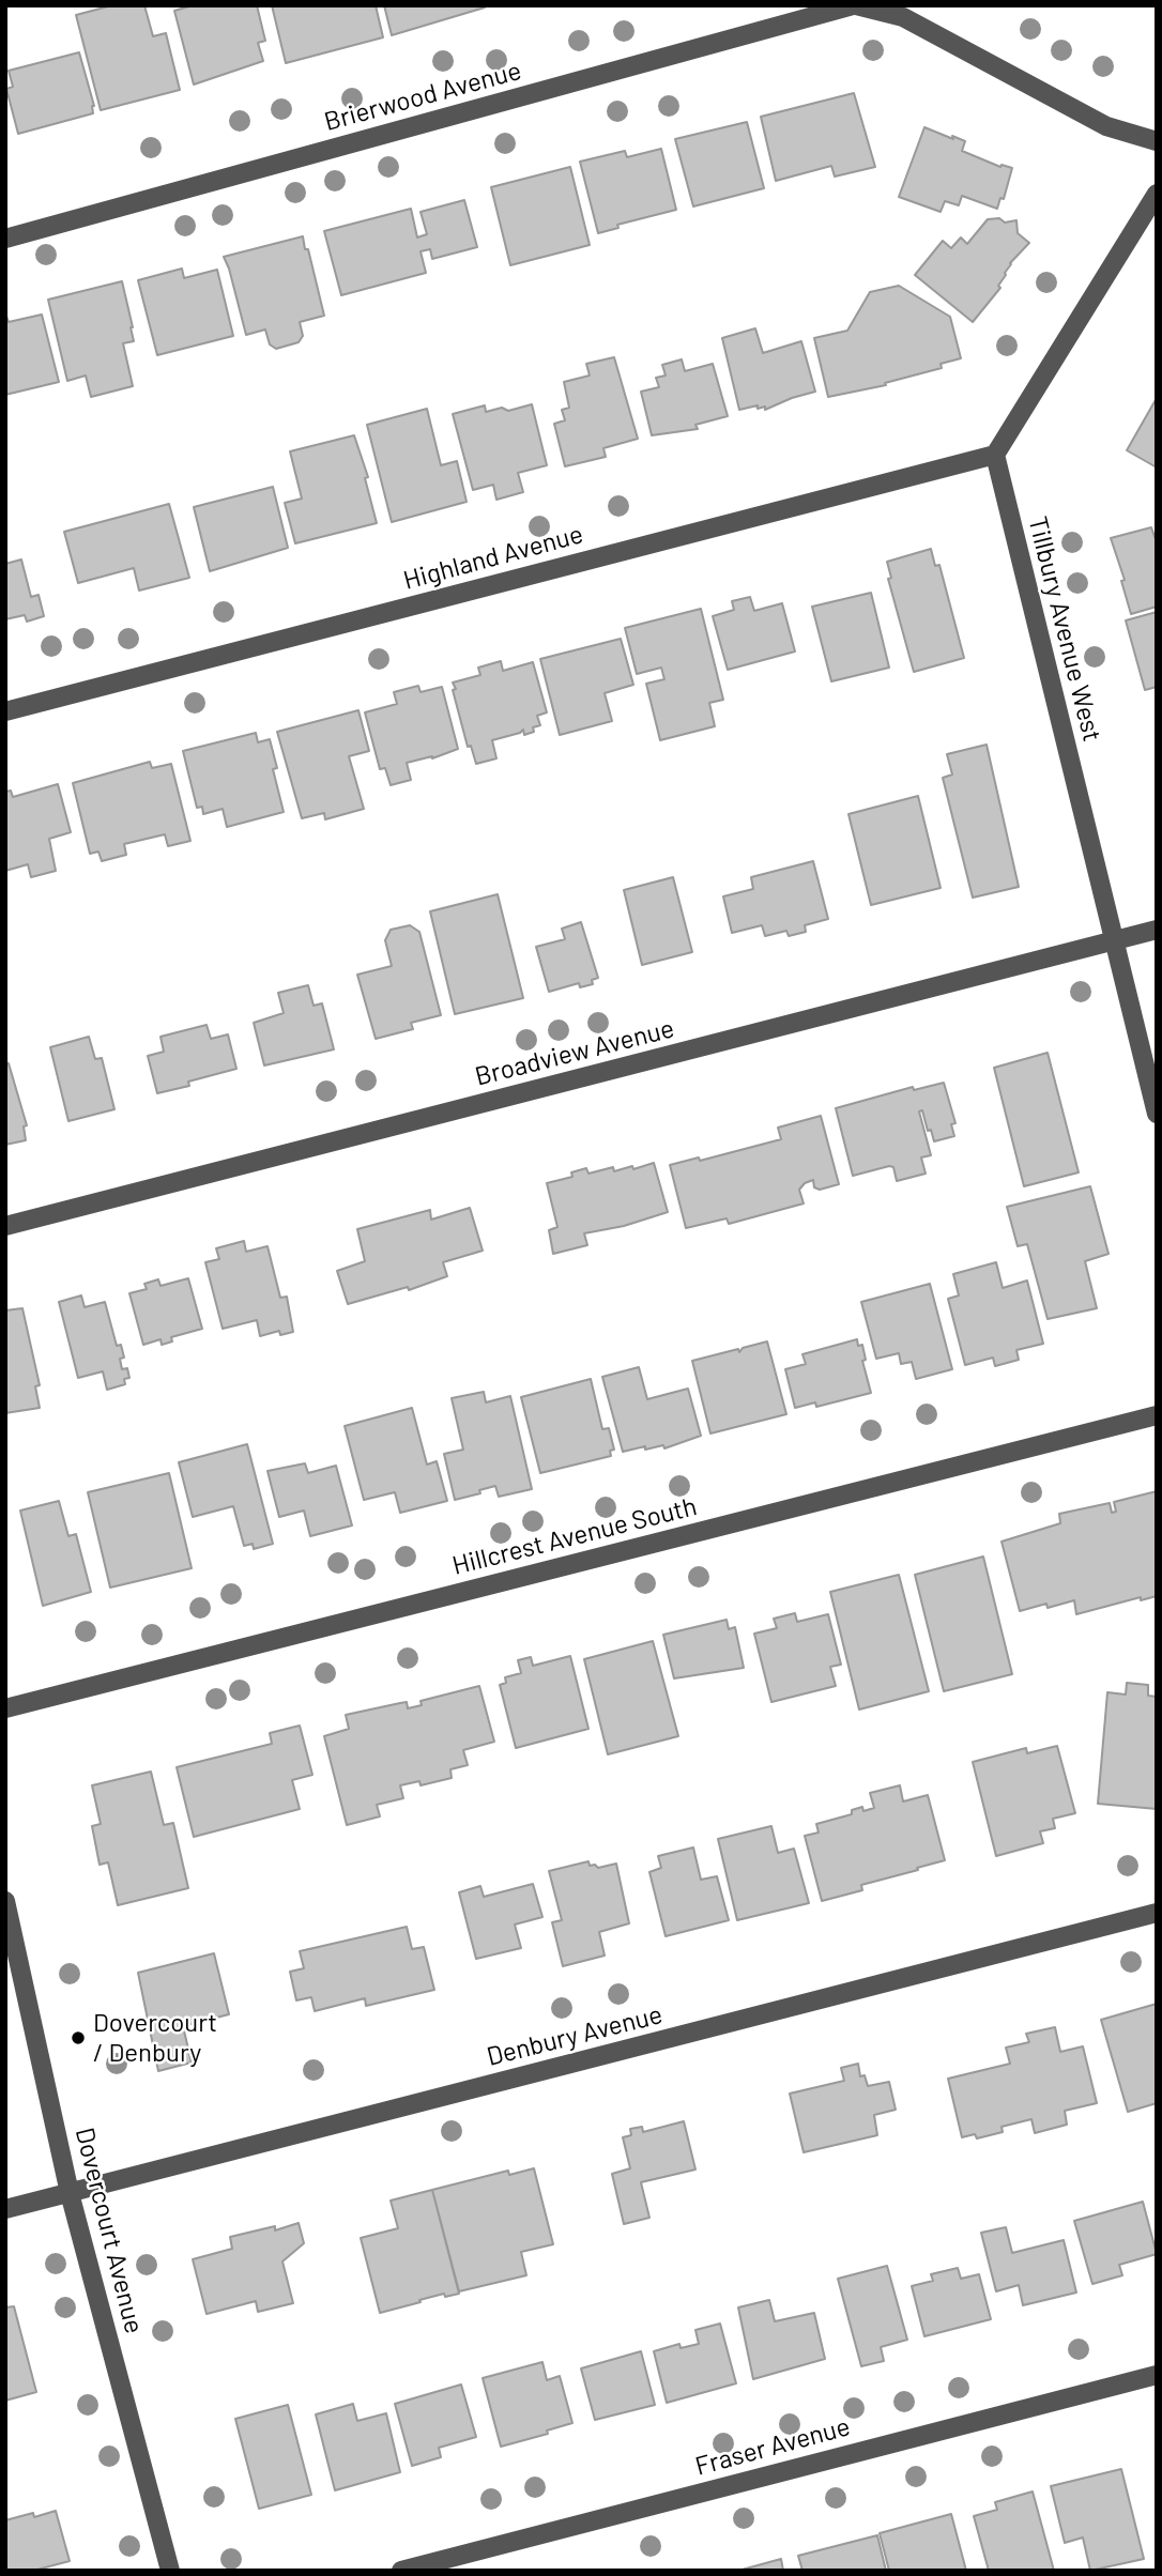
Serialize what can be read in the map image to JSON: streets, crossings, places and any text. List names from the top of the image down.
{
  "streets": {
    "street": [
      "Brierwood Avenue",
      "Highland Avenue",
      "Tillbury Avenue West",
      "Broadview Avenue",
      "Hillcrest Avenue South",
      "Denbury Avenue",
      "Dovercourt Avenue",
      "Fraser Avenue"
    ]
  },
  "crossings": [
    ["Highland Avenue", "Tillbury Avenue West"],
    ["Tillbury Avenue West", "Broadview Avenue"],
    ["Denbury Avenue", "Dovercourt Avenue"]
  ],
  "places": ["Dovercourt / Denbury"]
}
